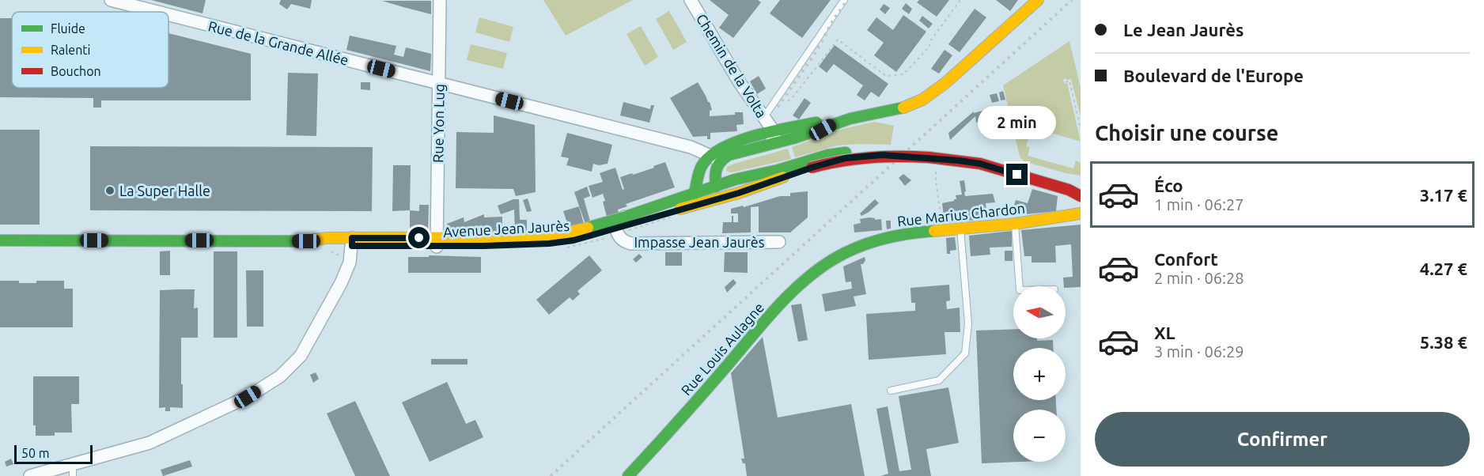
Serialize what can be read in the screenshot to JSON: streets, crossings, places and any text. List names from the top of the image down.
{
  "streets": {
    "main road": ["Rue Marius Chardon", "Avenue Jean Jaurès", "Rue Louis Aulagne"],
    "street": [
      "Rue de la Grande Allée",
      "Chemin de la Volta",
      "Rue Yon Lug",
      "Impasse Jean Jaurès"
    ]
  },
  "crossings": [
    ["Rue de la Grande Allée", "Rue Yon Lug"],
    ["Rue Yon Lug", "Avenue Jean Jaurès"],
    ["Rue Marius Chardon", "Rue Louis Aulagne"],
    ["Avenue Jean Jaurès", "Impasse Jean Jaurès"]
  ],
  "places": ["La Super Halle"],
  "legend": ["Fluide", "Ralenti", "Bouchon"],
  "scale_bar": "50 m",
  "north": "left",
  "page": {
    "banner": ["Le Jean Jaurès", "Boulevard de l'Europe"],
    "heading": "Choisir une course",
    "bubble": "2 min",
    "list": [
      {
        "name": "Éco",
        "note": "1 min · 06:27",
        "value": "3.17 €"
      },
      {
        "name": "Confort",
        "note": "2 min · 06:28",
        "value": "4.27 €"
      },
      {
        "name": "XL",
        "note": "3 min · 06:29",
        "value": "5.38 €"
      }
    ],
    "map_buttons": ["+", "−"],
    "buttons": "Confirmer",
    "scale": "50 m"
  }
}
